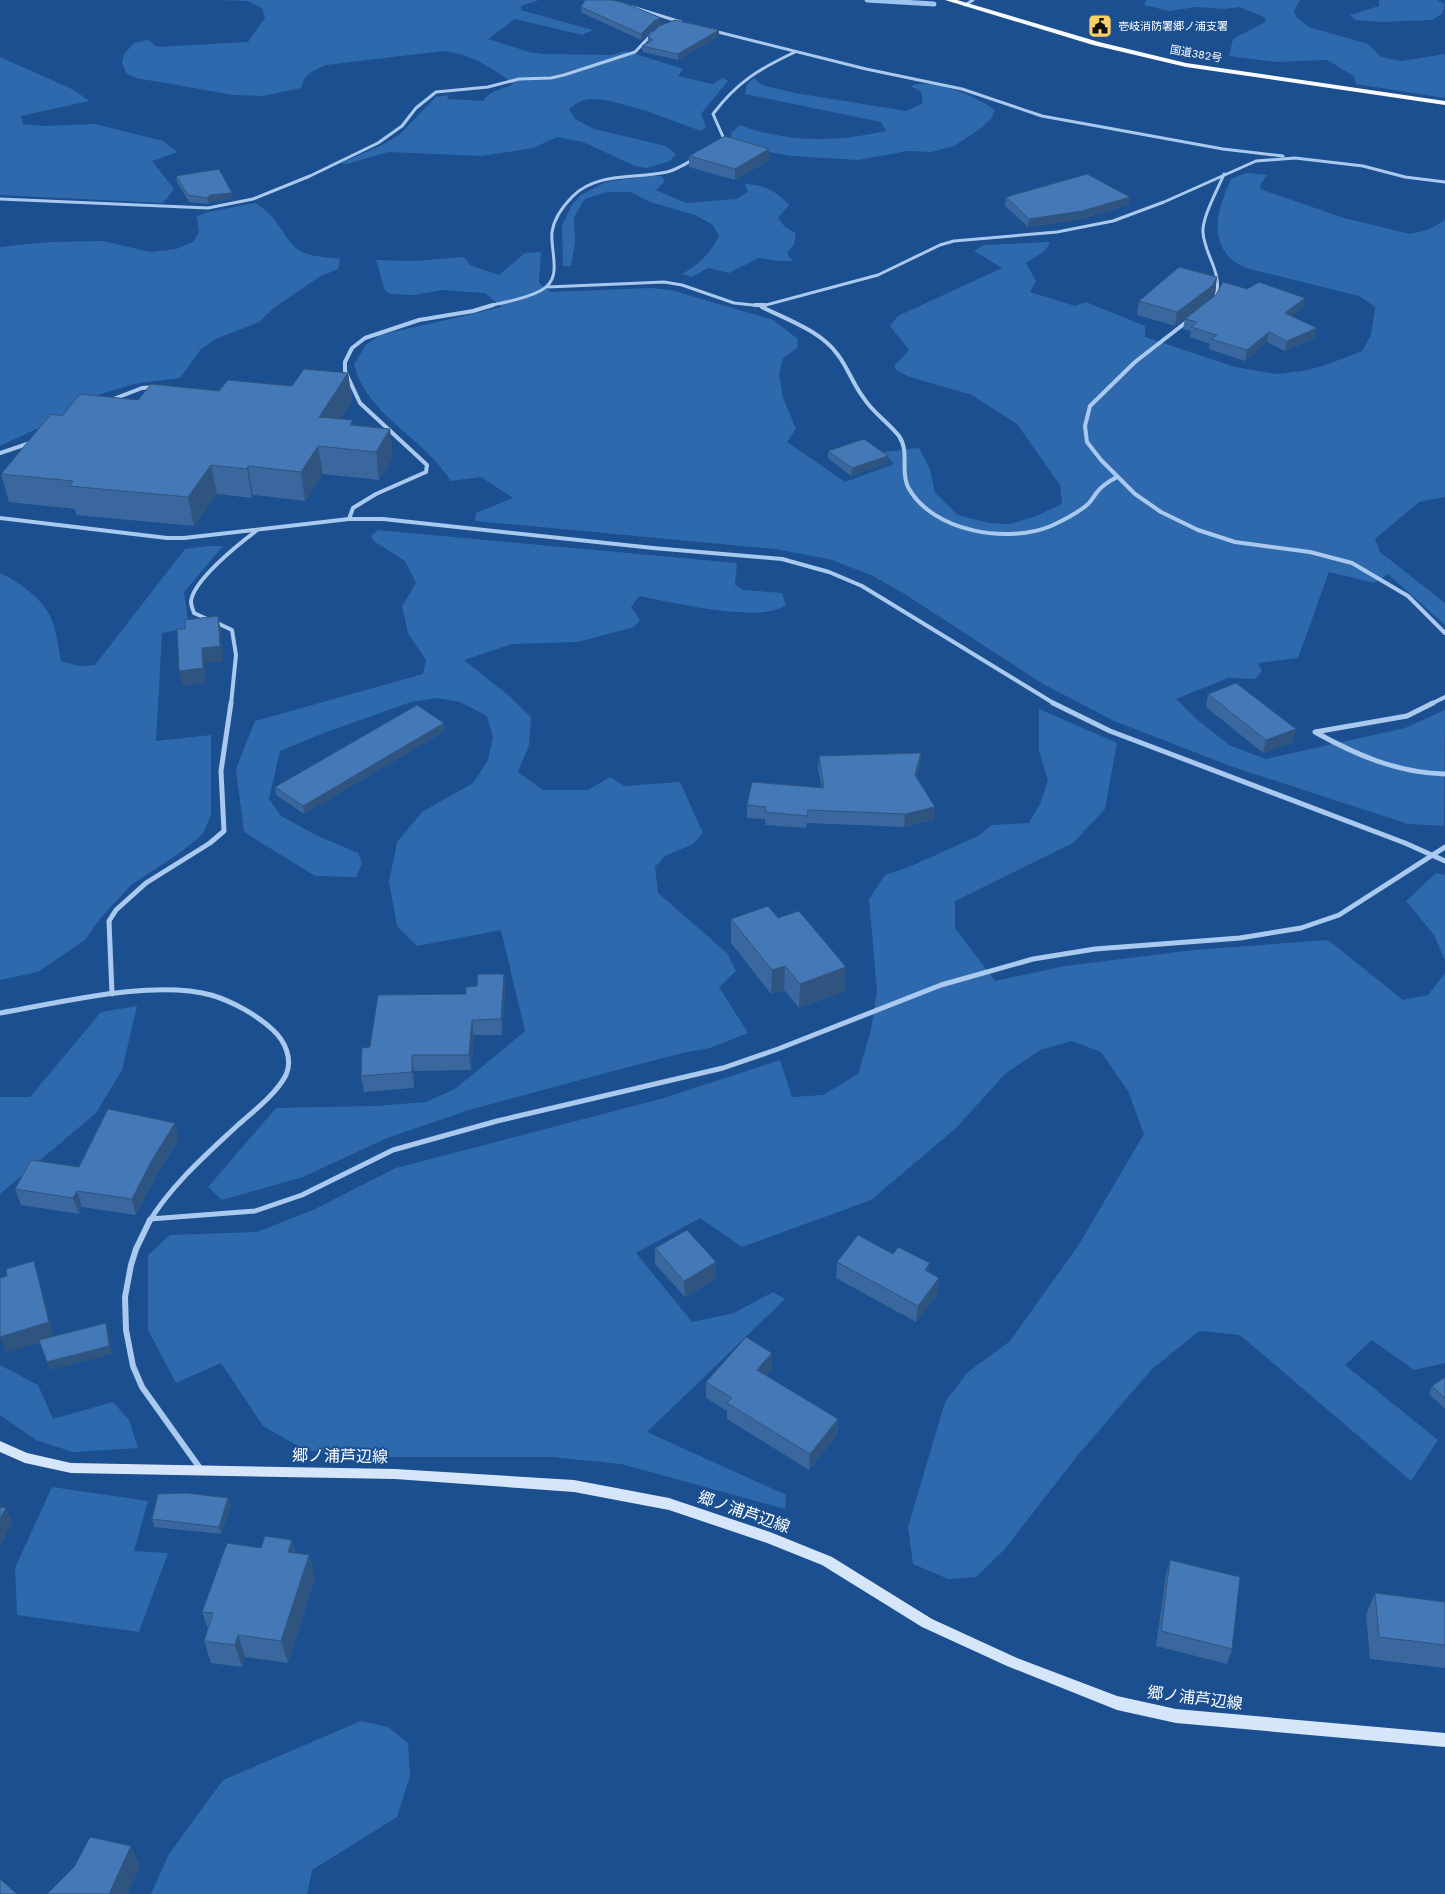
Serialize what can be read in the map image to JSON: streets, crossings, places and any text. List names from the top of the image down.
{
  "streets": {
    "highway": ["国道382号"],
    "main road": ["郷ノ浦芦辺線"]
  },
  "places": {
    "public building": ["壱岐消防署郷ノ浦支署"]
  }
}
